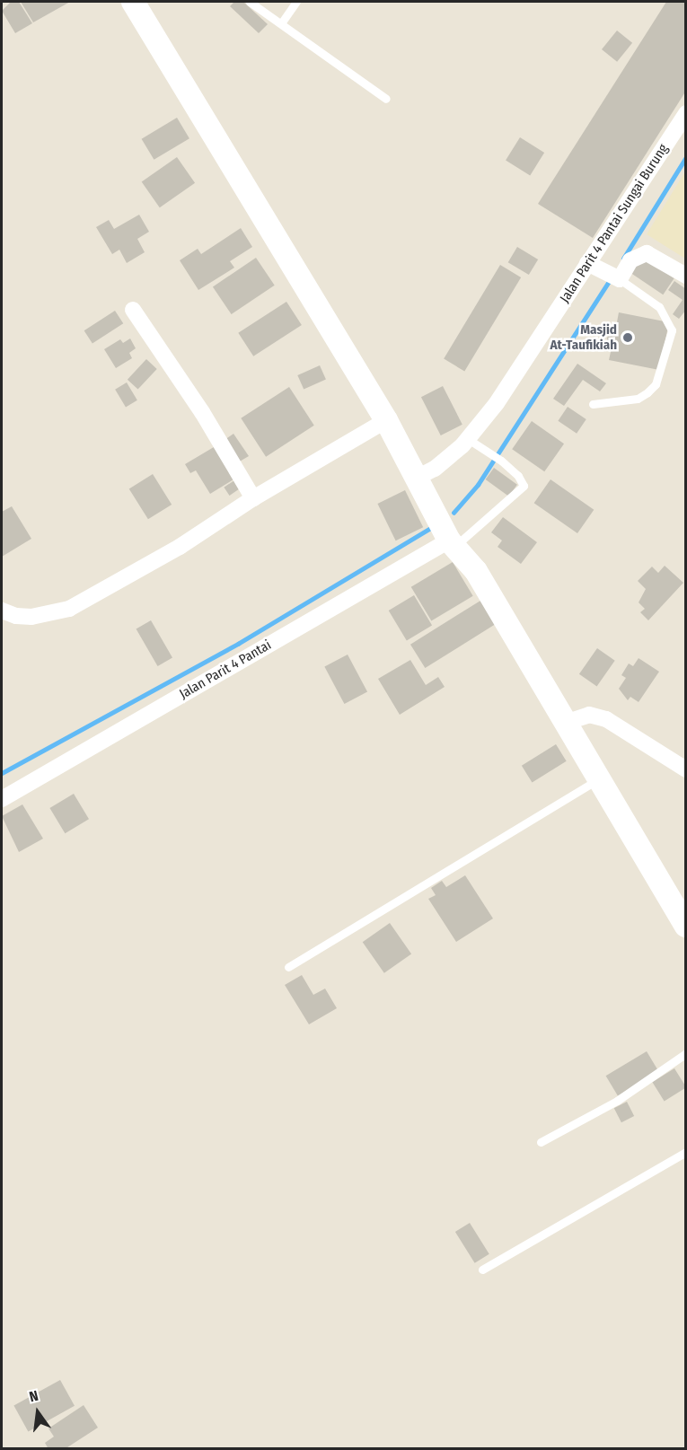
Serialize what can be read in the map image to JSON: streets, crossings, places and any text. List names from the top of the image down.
{
  "streets": {
    "street": ["Jalan Parit 4 Pantai Sungai Burung", "Jalan Parit 4 Pantai"]
  },
  "places": ["Masjid At-Taufikiah"],
  "north": "top"
}
